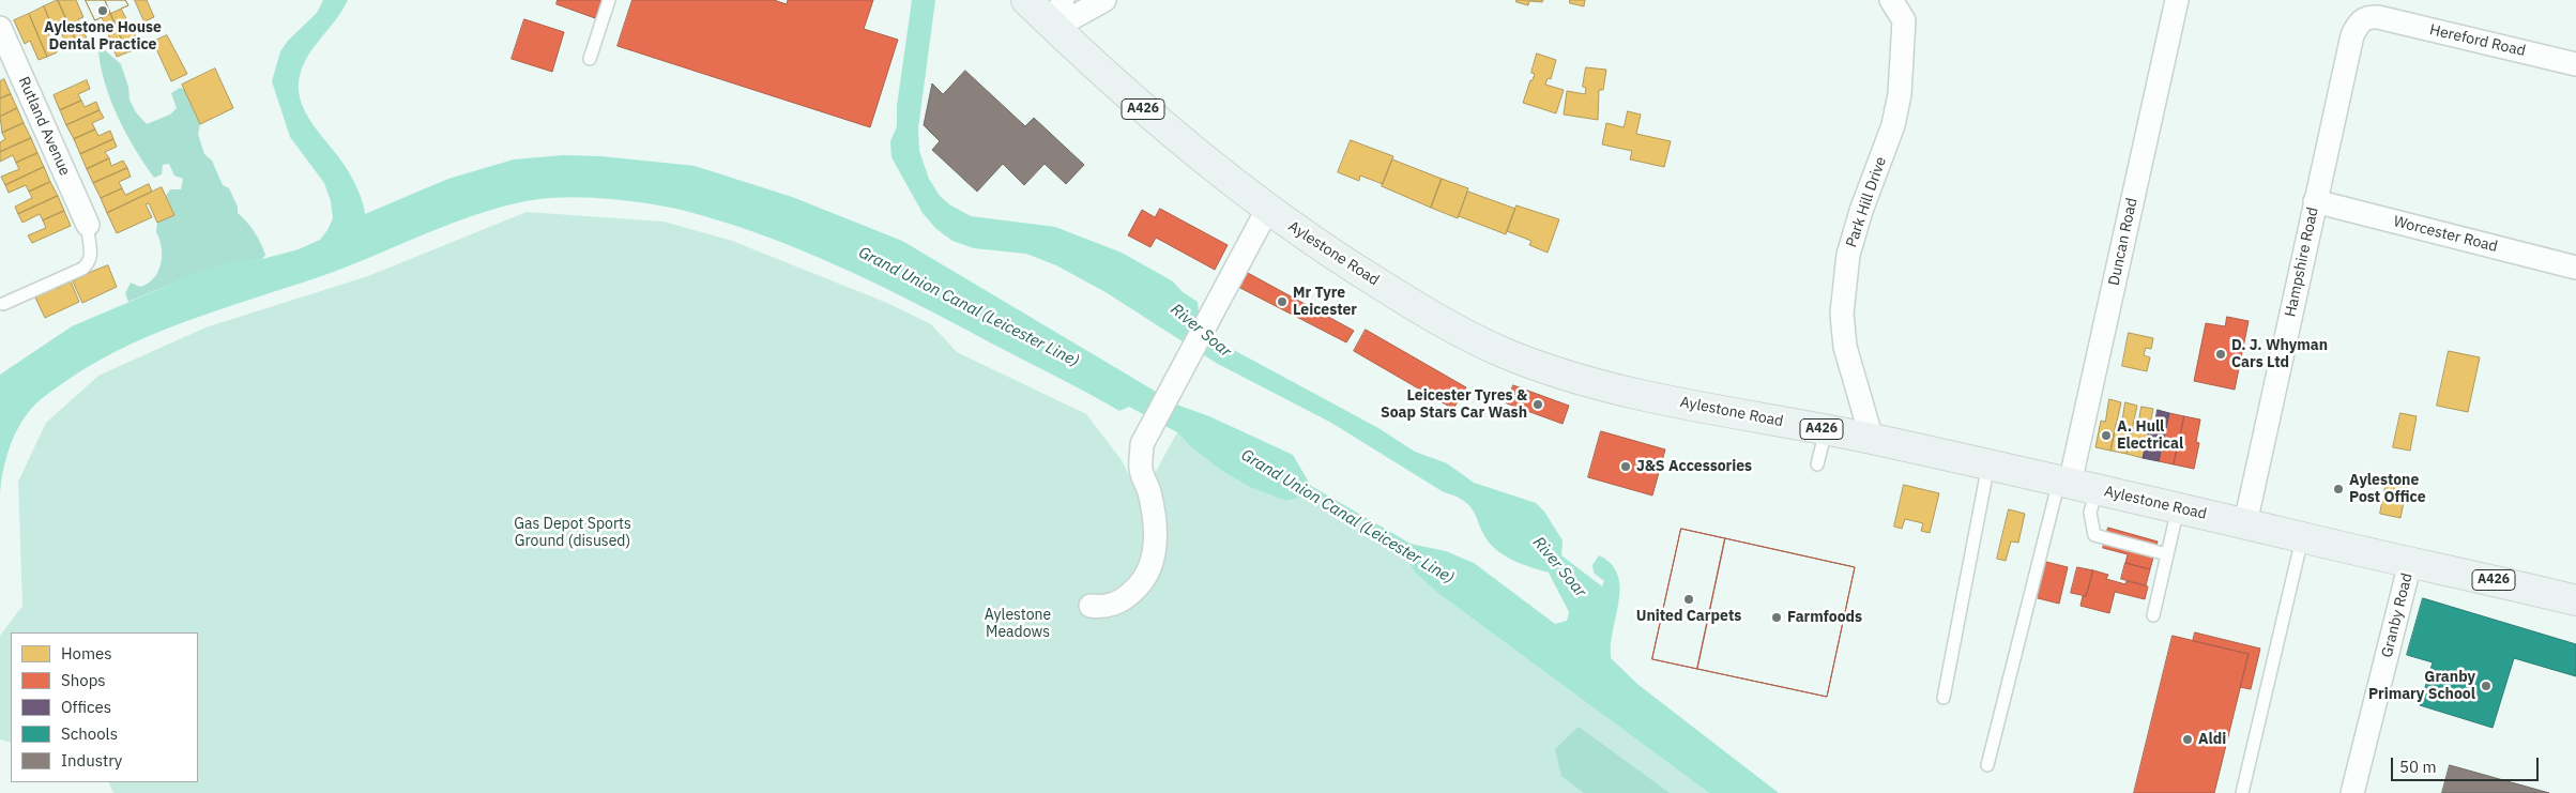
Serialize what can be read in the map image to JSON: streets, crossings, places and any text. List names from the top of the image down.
{
  "streets": {
    "main road": ["A426", "Aylestone Road"],
    "street": [
      "Hereford Road",
      "Rutland Avenue",
      "Park Hill Drive",
      "Worcester Road",
      "Duncan Road",
      "Hampshire Road",
      "Granby Road"
    ]
  },
  "crossings": [
    ["Hereford Road", "Hampshire Road"],
    ["Park Hill Drive", "Aylestone Road"],
    ["Worcester Road", "Hampshire Road"],
    ["Duncan Road", "Aylestone Road"],
    ["Aylestone Road", "Hampshire Road"],
    ["Aylestone Road", "Granby Road"]
  ],
  "water": ["Grand Union Canal (Leicester Line)", "River Soar"],
  "parks": ["Gas Depot Sports Ground (disused)", "Aylestone Meadows"],
  "places": [
    "Aylestone House Dental Practice",
    "Mr Tyre Leicester",
    "D. J. Whyman Cars Ltd",
    "Leicester Tyres & Soap Stars Car Wash",
    "A. Hull Electrical",
    "J&S Accessories",
    "Aylestone Post Office",
    "United Carpets",
    "Farmfoods",
    "Granby Primary School",
    "Aldi"
  ],
  "legend": [
    "Homes",
    "Shops",
    "Offices",
    "Schools",
    "Industry"
  ],
  "scale_bar": "50 m"
}
